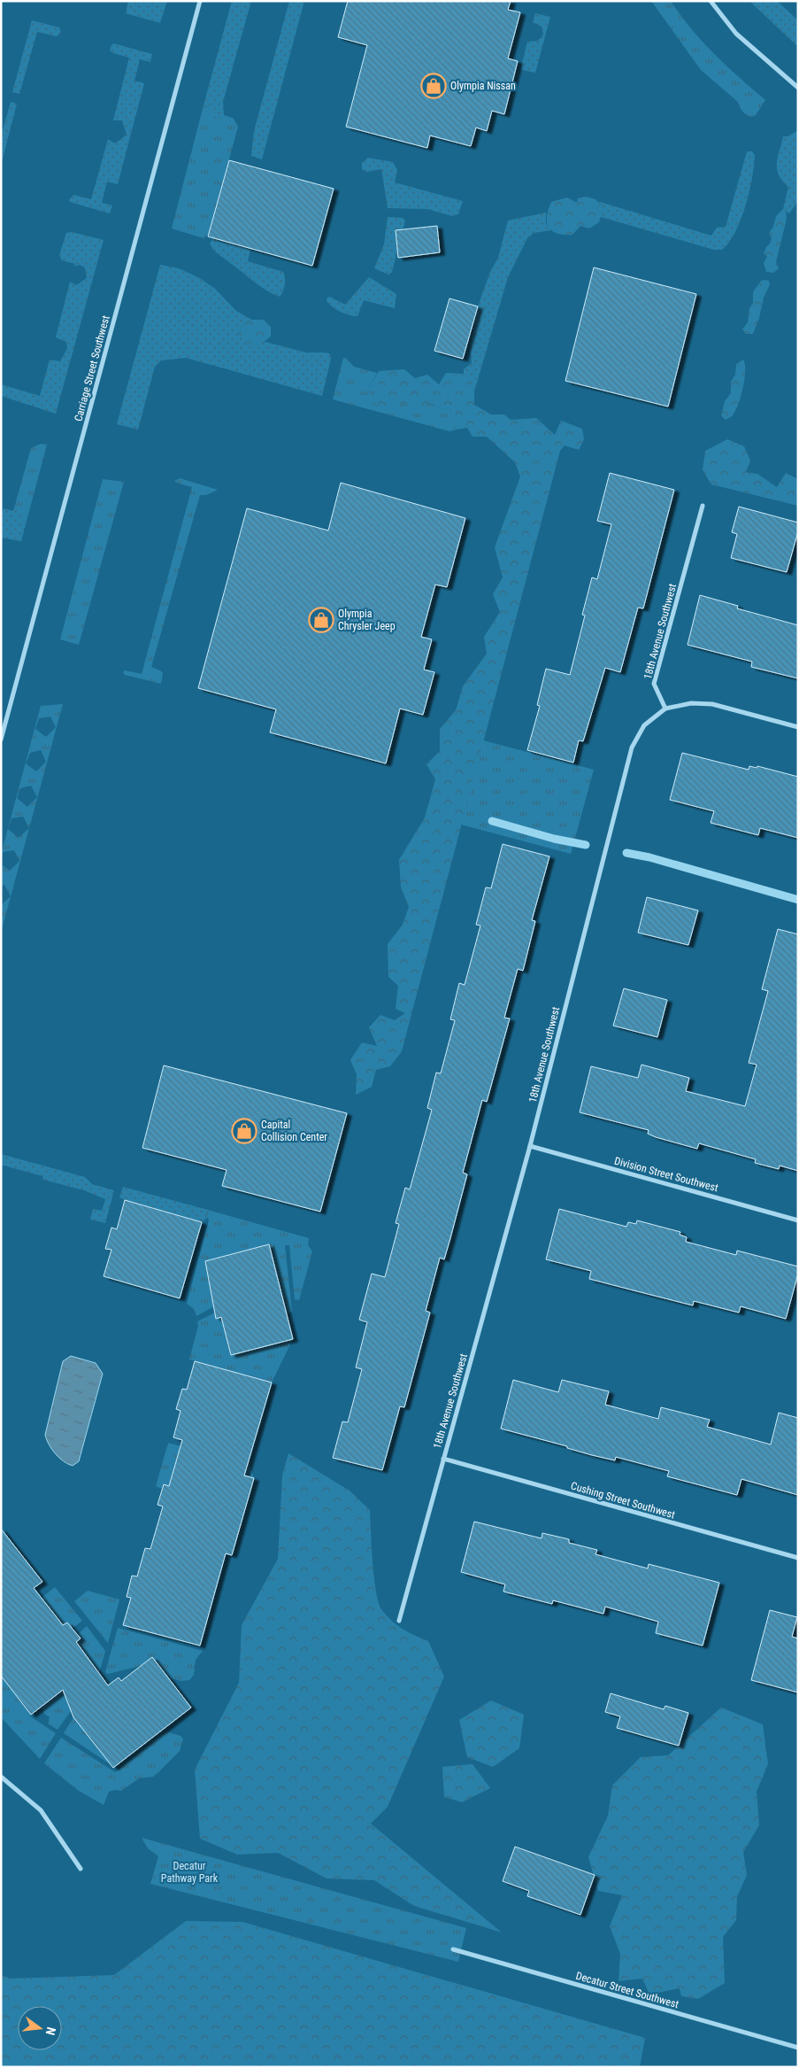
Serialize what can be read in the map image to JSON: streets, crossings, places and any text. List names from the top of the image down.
{
  "streets": {
    "street": [
      "Carriage Street Southwest",
      "18th Avenue Southwest",
      "Division Street Southwest",
      "Cushing Street Southwest",
      "Decatur Street Southwest"
    ]
  },
  "crossings": [
    ["18th Avenue Southwest", "Division Street Southwest"],
    ["18th Avenue Southwest", "Cushing Street Southwest"]
  ],
  "parks": ["Decatur Pathway Park"],
  "places": {
    "shop": ["Olympia Nissan", "Olympia Chrysler Jeep", "Capital Collision Center"]
  },
  "north": "right"
}
